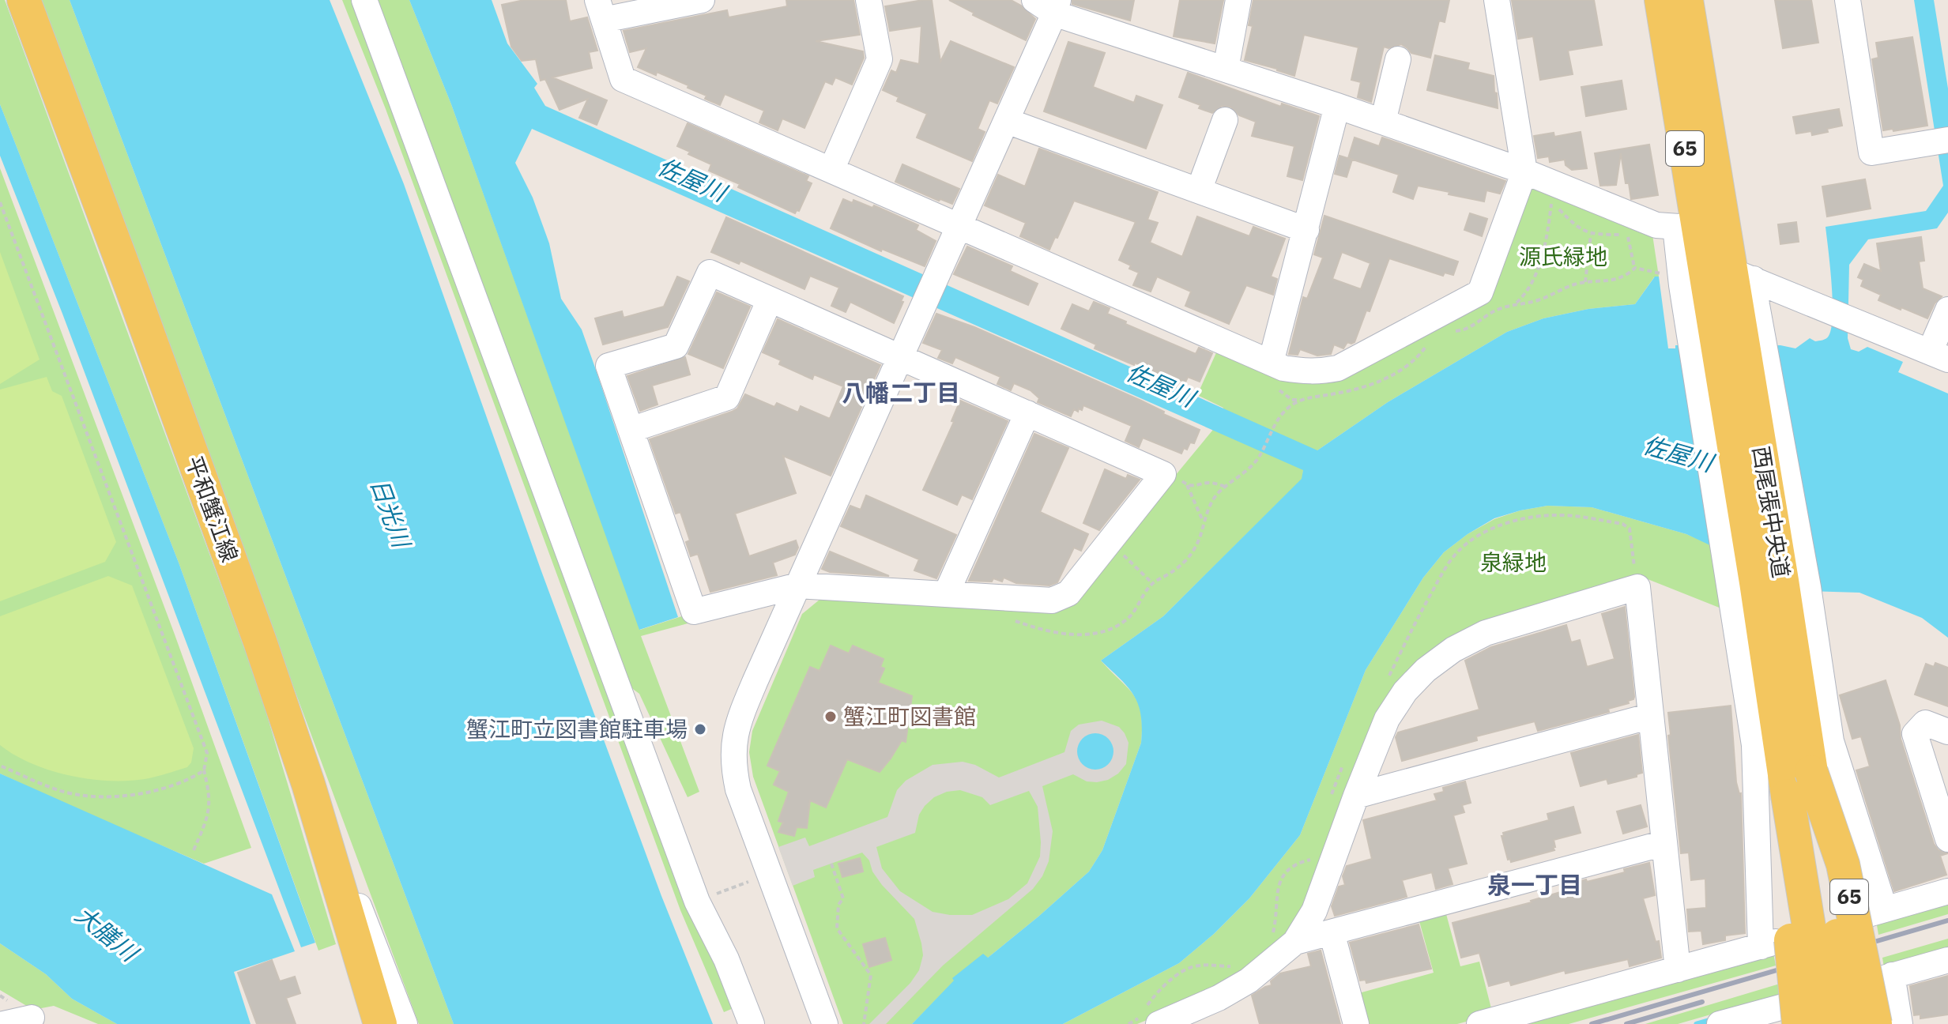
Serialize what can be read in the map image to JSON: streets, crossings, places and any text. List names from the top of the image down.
{
  "streets": {
    "main road": ["65", "平和蟹江線", "西尾張中央道"]
  },
  "crossings": [
    ["65", "西尾張中央道"]
  ],
  "districts": ["八幡二丁目", "泉一丁目"],
  "water": ["佐屋川", "日光川", "大膳川"],
  "parks": ["源氏緑地", "泉緑地"],
  "places": ["蟹江町図書館", "蟹江町立図書館駐車場"]
}
